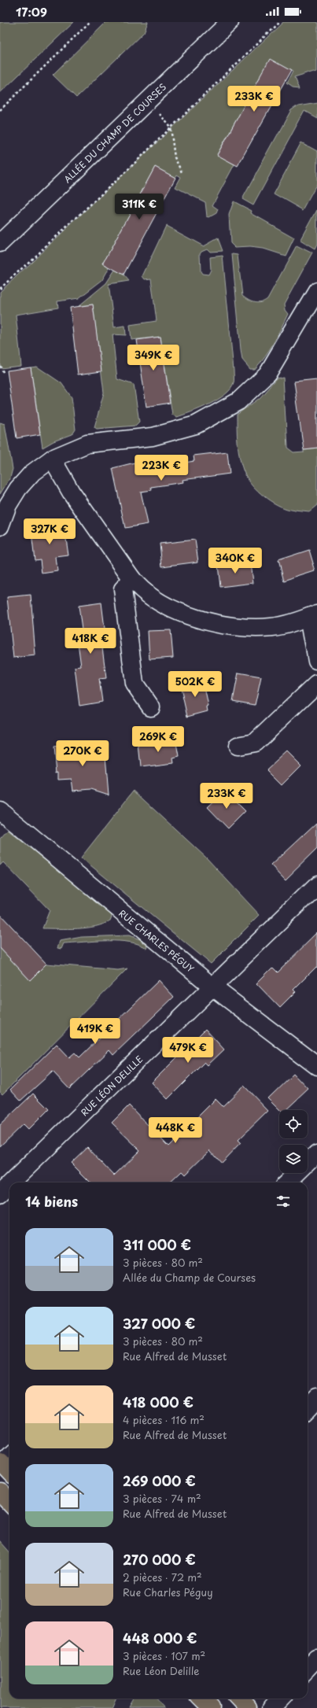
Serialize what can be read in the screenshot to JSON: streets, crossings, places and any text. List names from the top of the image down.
{
  "streets": {
    "street": ["ALLÉE DU CHAMP DE COURSES", "RUE CHARLES PÉGUY", "RUE LÉON DELILLE"]
  },
  "crossings": [
    ["RUE CHARLES PÉGUY", "RUE LÉON DELILLE"]
  ],
  "page": {
    "status": "17:09",
    "price": [
      "233K €",
      "311K €",
      "349K €",
      "223K €",
      "327K €",
      "340K €",
      "418K €",
      "502K €",
      "269K €",
      "270K €",
      "233K €",
      "419K €",
      "479K €",
      "448K €"
    ],
    "heading": "14 biens",
    "list": [
      {
        "name": "311 000 €",
        "note": "3 pièces · 80 m² · Allée du Champ de Courses"
      },
      {
        "name": "327 000 €",
        "note": "3 pièces · 80 m² · Rue Alfred de Musset"
      },
      {
        "name": "418 000 €",
        "note": "4 pièces · 116 m² · Rue Alfred de Musset"
      },
      {
        "name": "269 000 €",
        "note": "3 pièces · 74 m² · Rue Alfred de Musset"
      },
      {
        "name": "270 000 €",
        "note": "2 pièces · 72 m² · Rue Charles Péguy"
      },
      {
        "name": "448 000 €",
        "note": "3 pièces · 107 m² · Rue Léon Delille"
      }
    ]
  }
}
